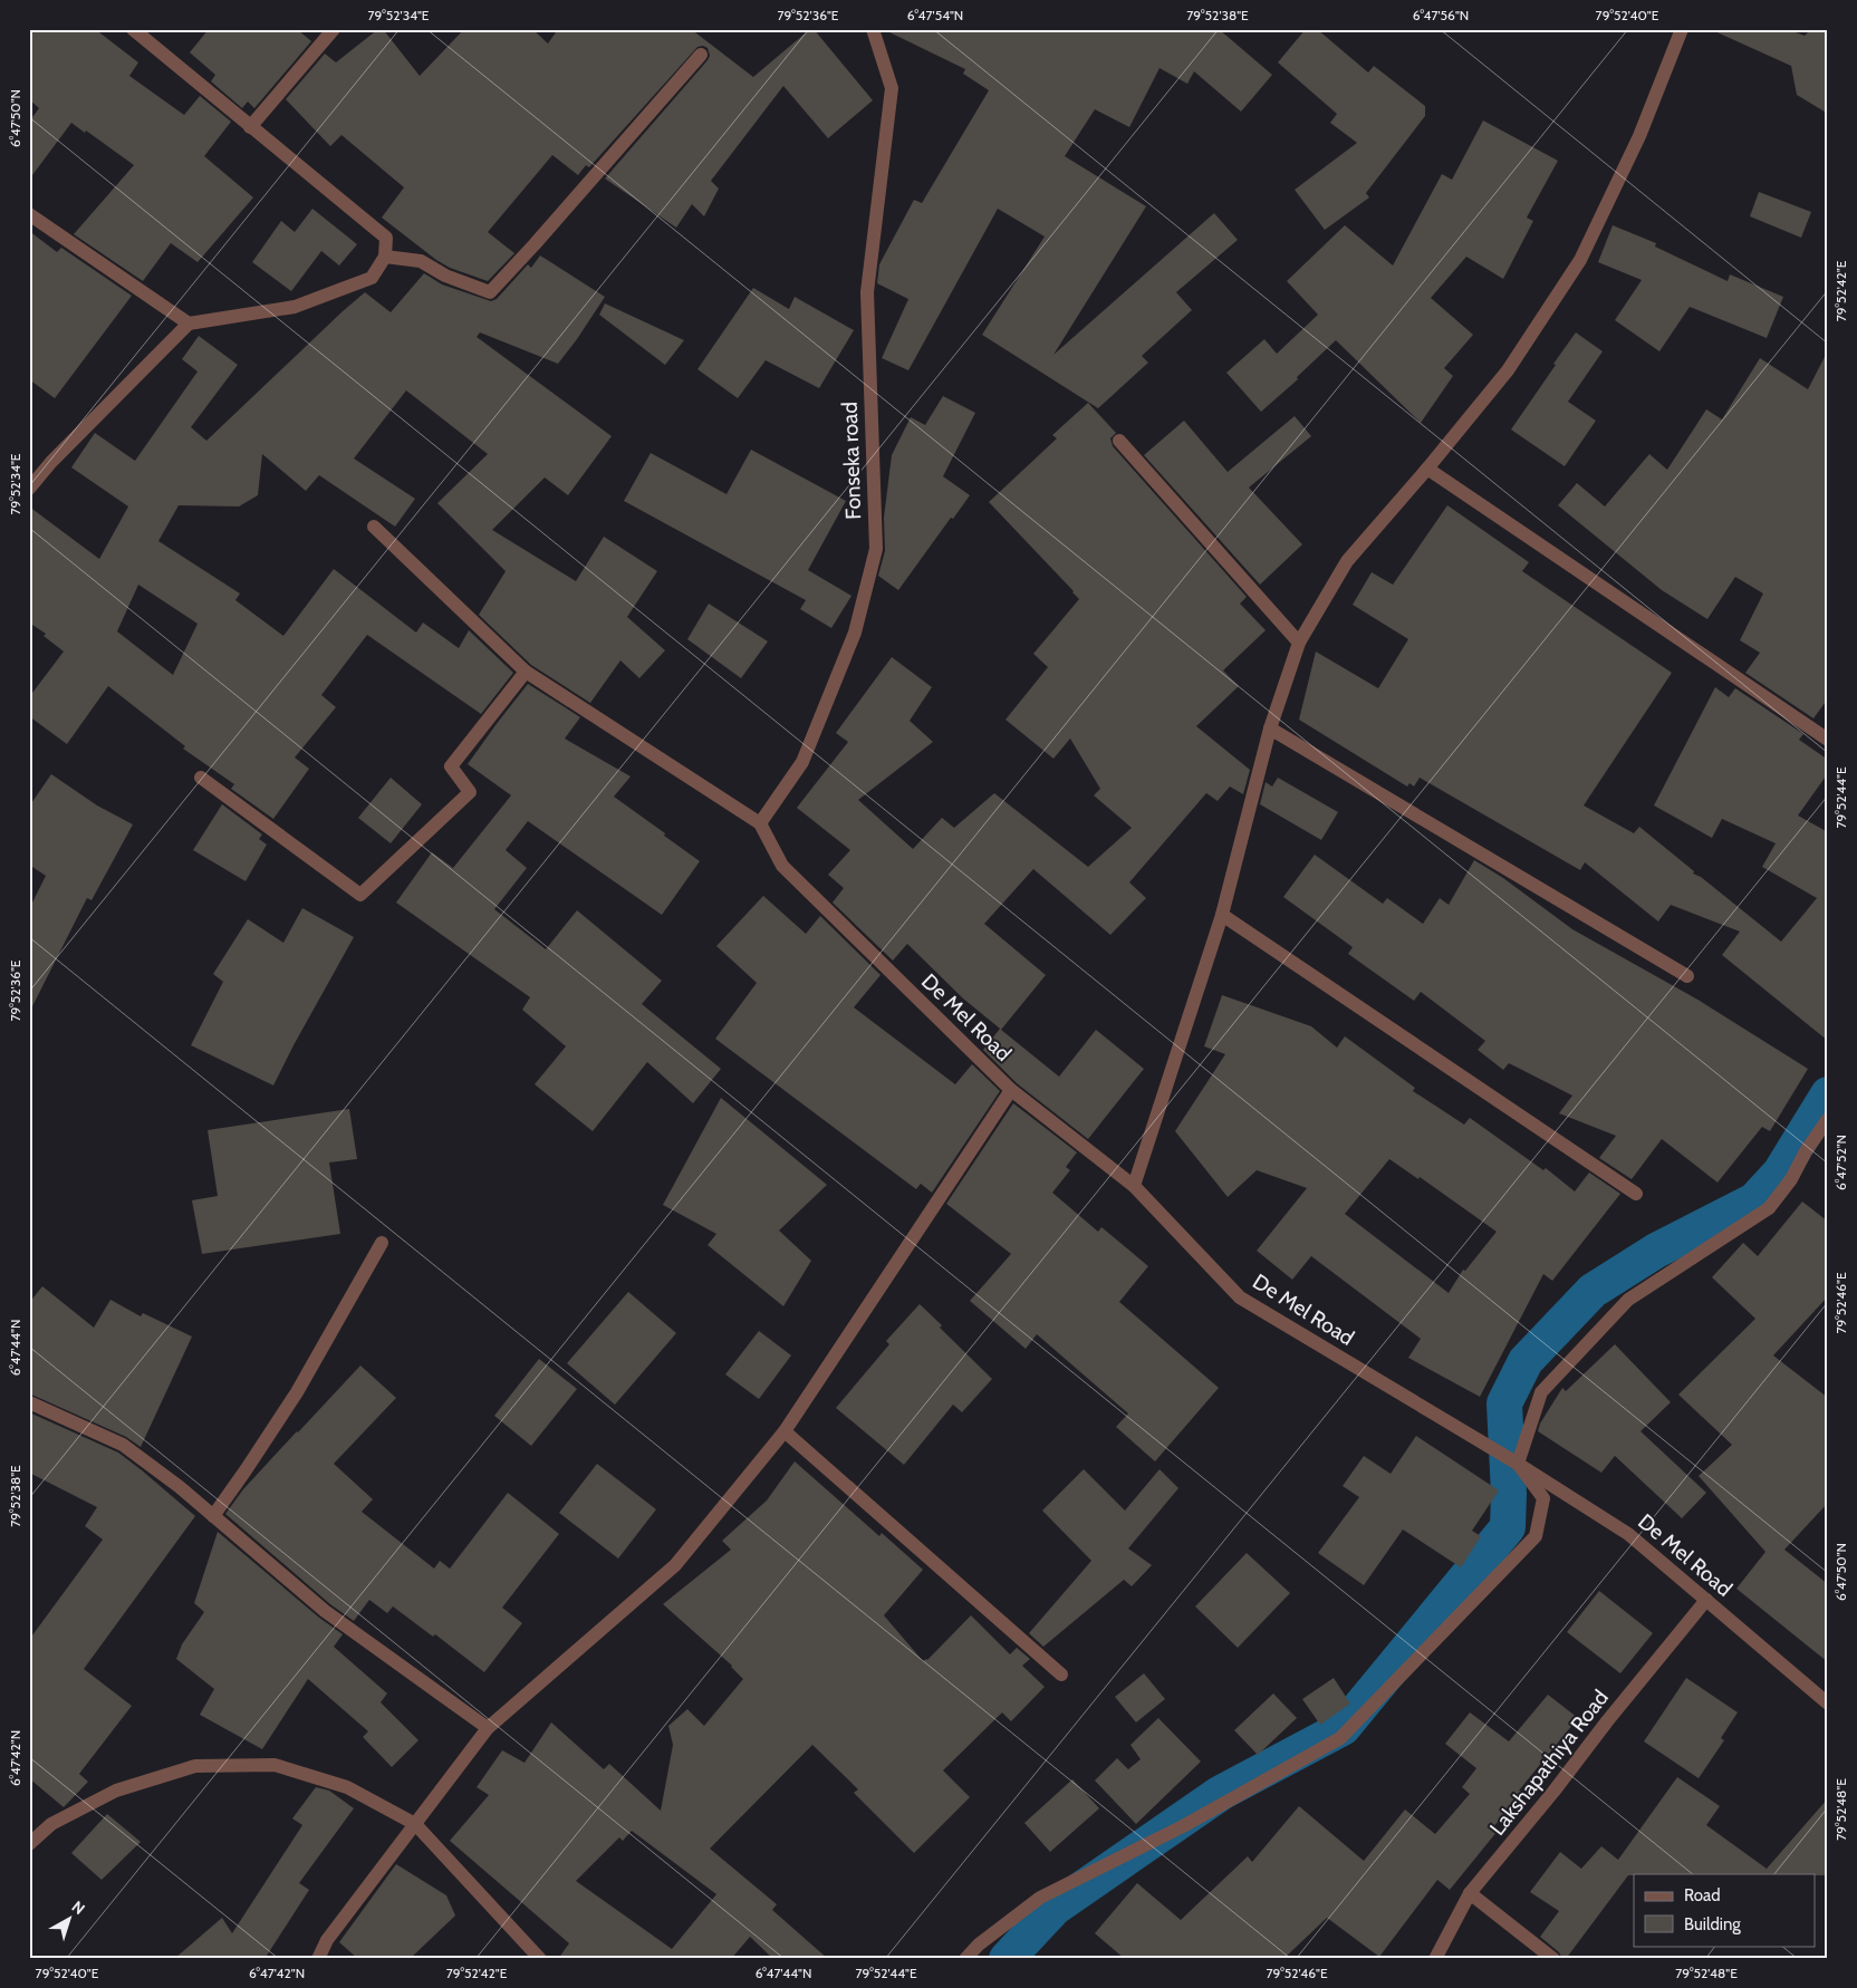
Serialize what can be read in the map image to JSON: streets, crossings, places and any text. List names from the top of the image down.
{
  "streets": {
    "street": ["Fonseka road", "De Mel Road", "Lakshapathiya Road"]
  },
  "crossings": [
    ["Fonseka road", "De Mel Road"],
    ["De Mel Road", "Lakshapathiya Road"]
  ],
  "legend": ["Road", "Building"],
  "north": "top right",
  "coordinates": [
    "79°52'34\"E",
    "79°52'36\"E",
    "6°47'54\"N",
    "79°52'38\"E",
    "6°47'56\"N",
    "79°52'40\"E",
    "6°47'50\"N",
    "79°52'42\"E",
    "79°52'44\"E",
    "6°47'52\"N",
    "79°52'46\"E",
    "6°47'44\"N",
    "6°47'42\"N",
    "79°52'48\"E"
  ]
}
